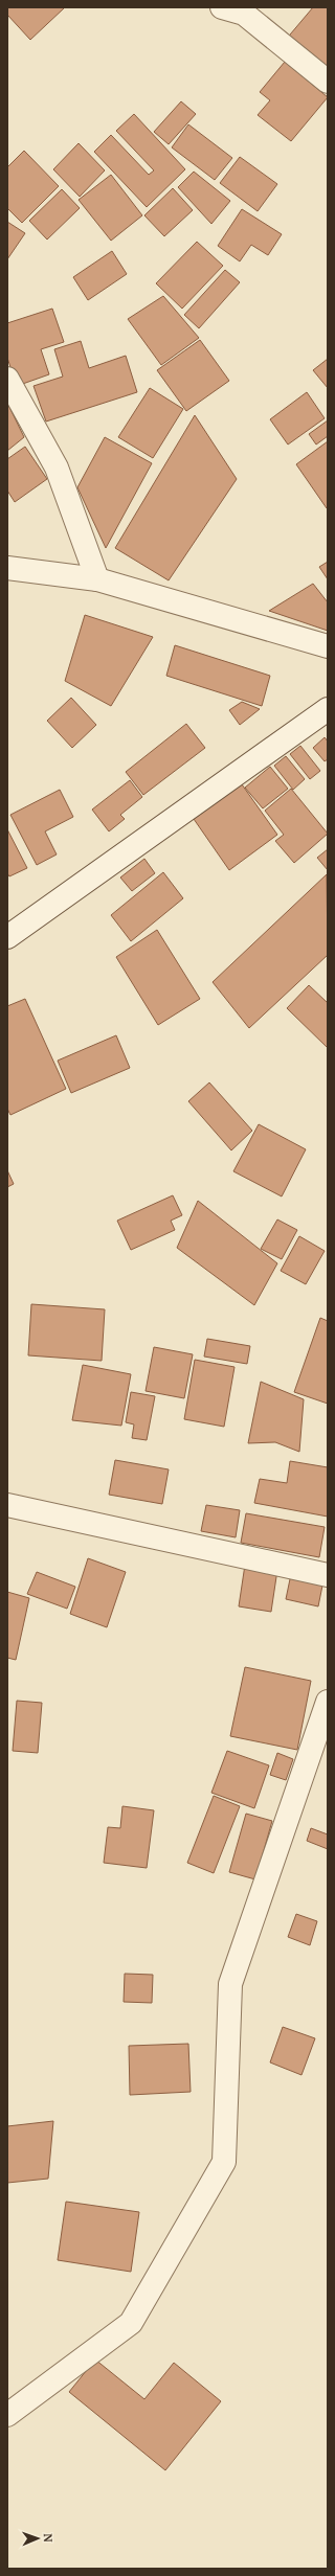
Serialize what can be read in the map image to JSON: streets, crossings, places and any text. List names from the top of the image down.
{
  "north": "right"
}
